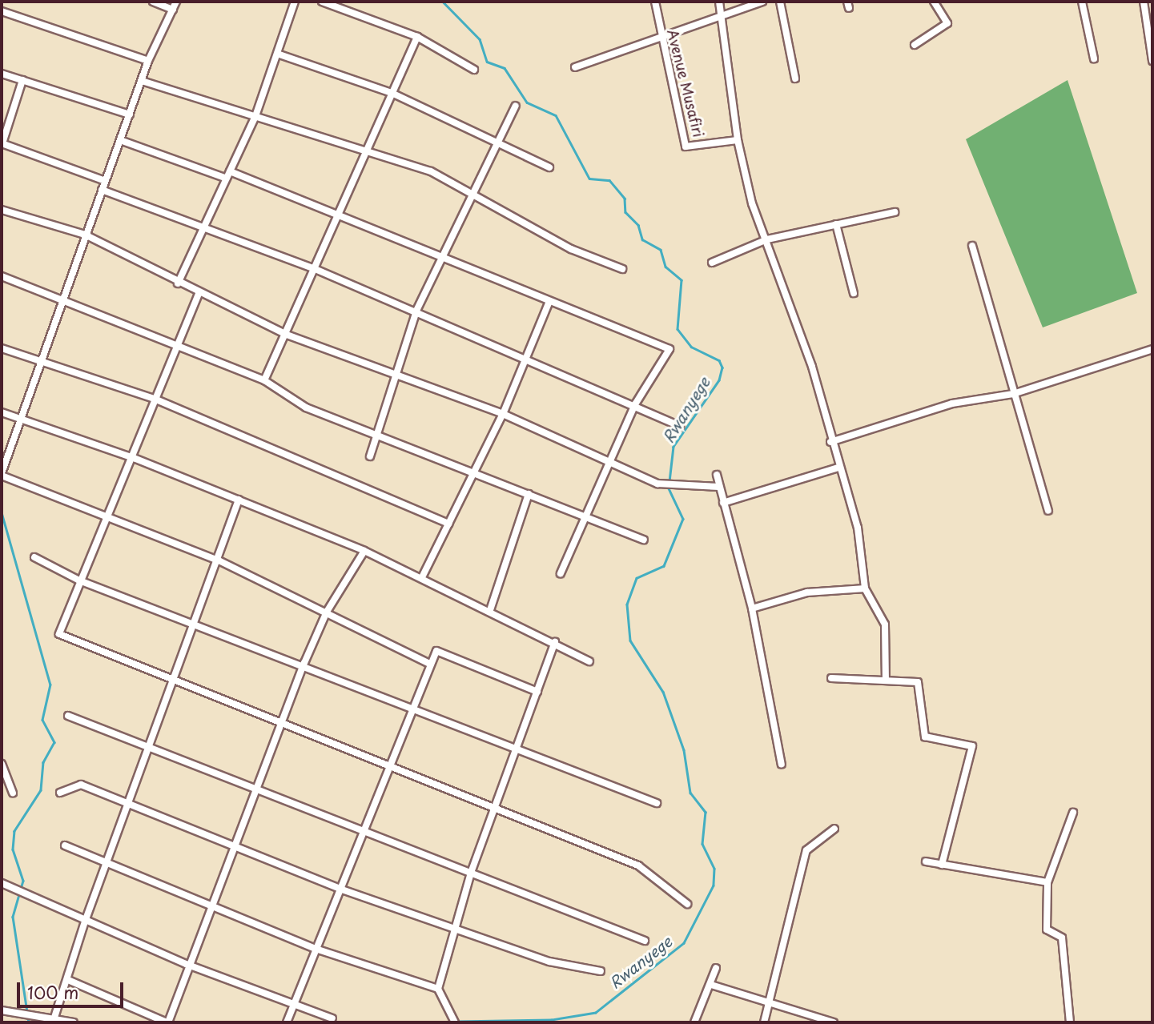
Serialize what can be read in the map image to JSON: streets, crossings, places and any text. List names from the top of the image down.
{
  "streets": {
    "street": ["Avenue Musafiri"]
  },
  "water": ["Rwanyege"],
  "scale_bar": "100 m"
}
